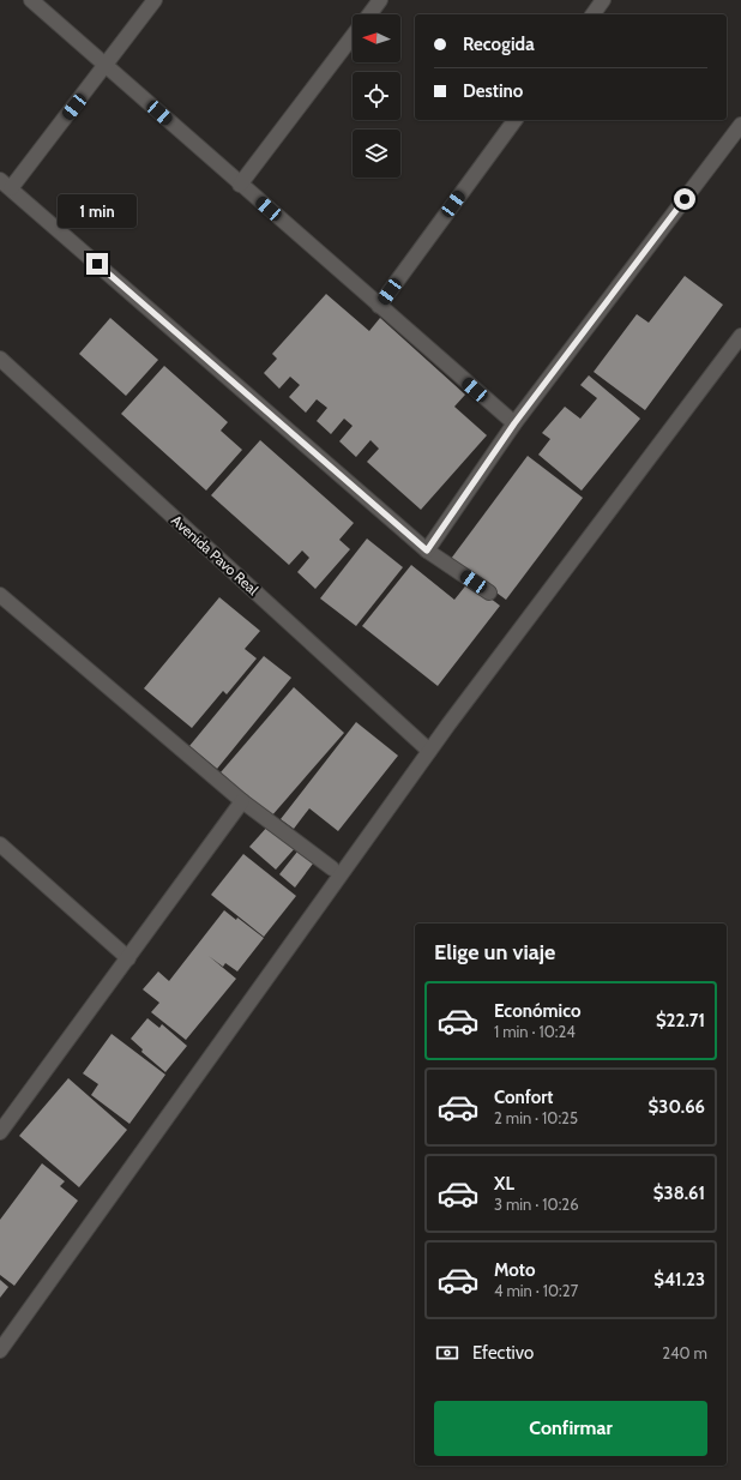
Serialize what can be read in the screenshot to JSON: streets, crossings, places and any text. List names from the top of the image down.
{
  "streets": {
    "street": ["Avenida Pavo Real"]
  },
  "north": "left",
  "page": {
    "banner": ["Recogida", "Destino"],
    "bubble": "1 min",
    "heading": "Elige un viaje",
    "list": [
      {
        "name": "Económico",
        "note": "1 min · 10:24",
        "value": "$22.71"
      },
      {
        "name": "Confort",
        "note": "2 min · 10:25",
        "value": "$30.66"
      },
      {
        "name": "XL",
        "note": "3 min · 10:26",
        "value": "$38.61"
      },
      {
        "name": "Moto",
        "note": "4 min · 10:27",
        "value": "$41.23"
      }
    ],
    "pay": ["Efectivo", "240 m"],
    "buttons": "Confirmar"
  }
}
